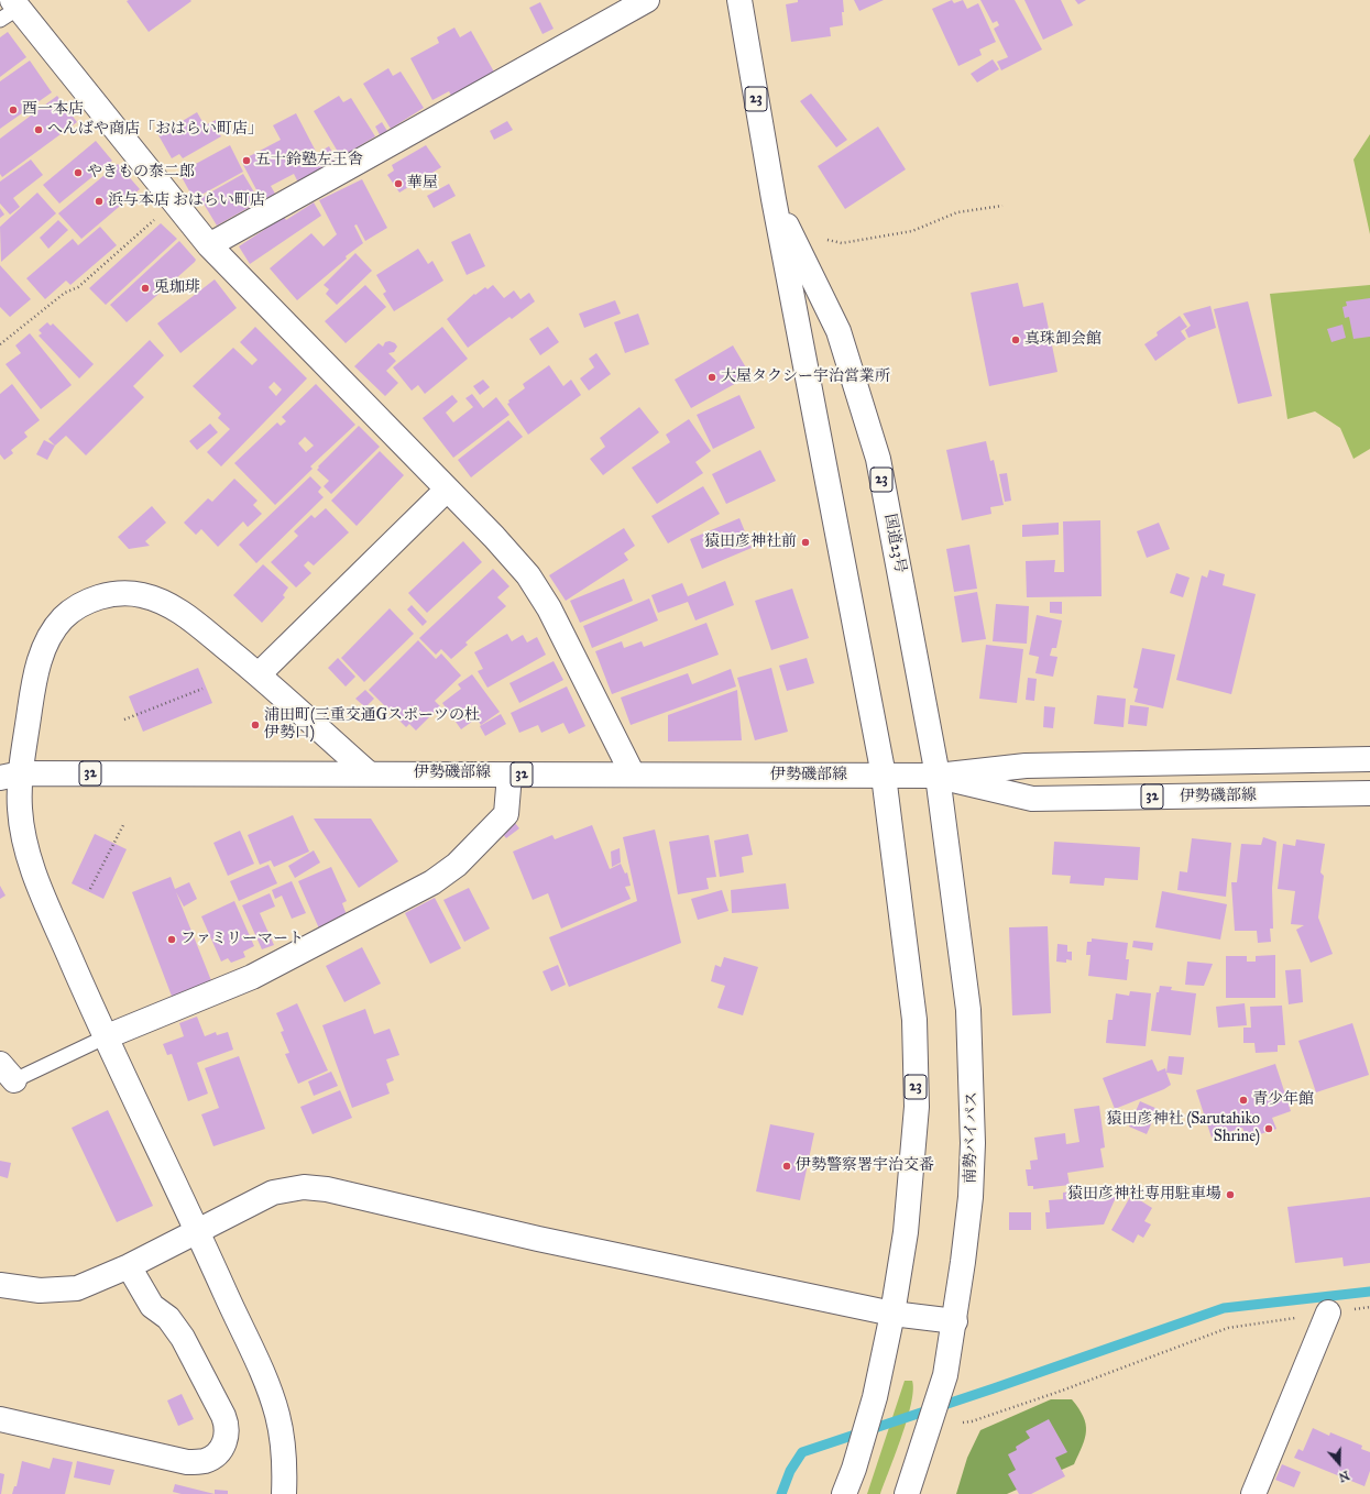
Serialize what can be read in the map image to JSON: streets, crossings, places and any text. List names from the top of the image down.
{
  "streets": {
    "main road": [
      "23",
      "国道23号",
      "32",
      "伊勢磯部線",
      "南勢バイパス"
    ]
  },
  "crossings": [
    ["23", "国道23号"],
    ["23", "伊勢磯部線"],
    ["国道23号", "伊勢磯部線"],
    ["国道23号", "南勢バイパス"],
    ["伊勢磯部線", "南勢バイパス"]
  ],
  "places": [
    "酉一本店",
    "へんばや商店「おはらい町店」",
    "五十鈴塾左王舎",
    "やきもの泰二郎",
    "華屋",
    "浜与本店 おはらい町店",
    "兎珈琲",
    "真珠卸会館",
    "大屋タクシー宇治営業所",
    "猿田彦神社前",
    "浦田町(三重交通Gスポーツの杜 伊勢口)",
    "ファミリーマート",
    "青少年館",
    "猿田彦神社 (Sarutahiko Shrine)",
    "伊勢警察署宇治交番",
    "猿田彦神社専用駐車場"
  ],
  "north": "bottom"
}
